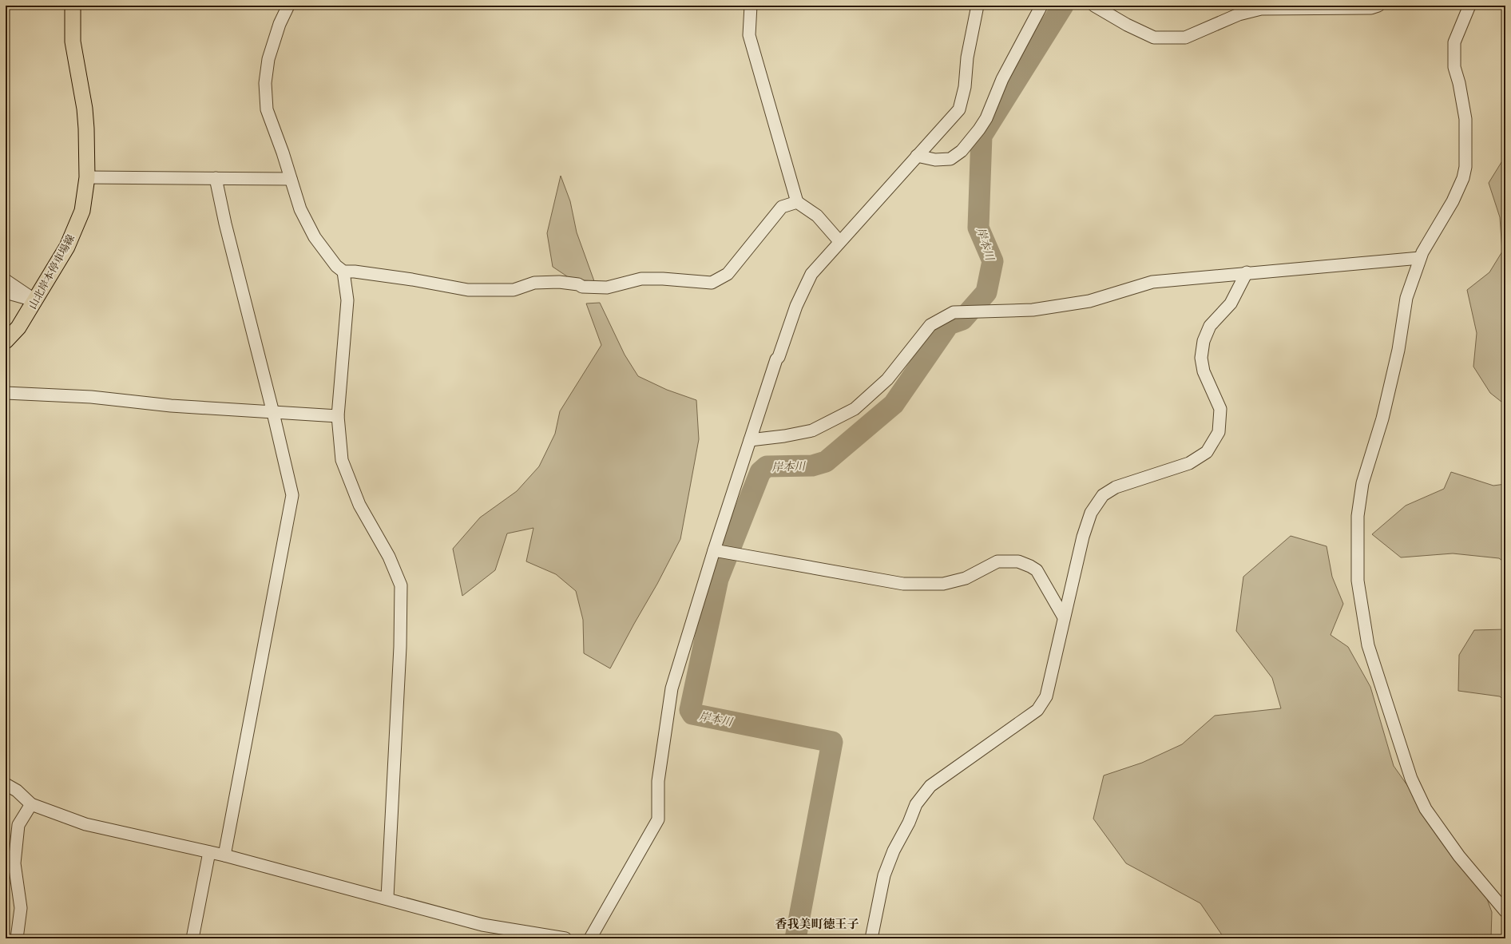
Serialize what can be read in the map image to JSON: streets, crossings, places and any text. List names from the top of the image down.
{
  "streets": {
    "main road": ["山北岸本停車場線"]
  },
  "districts": ["香我美町徳王子"],
  "water": ["岸本川"]
}
